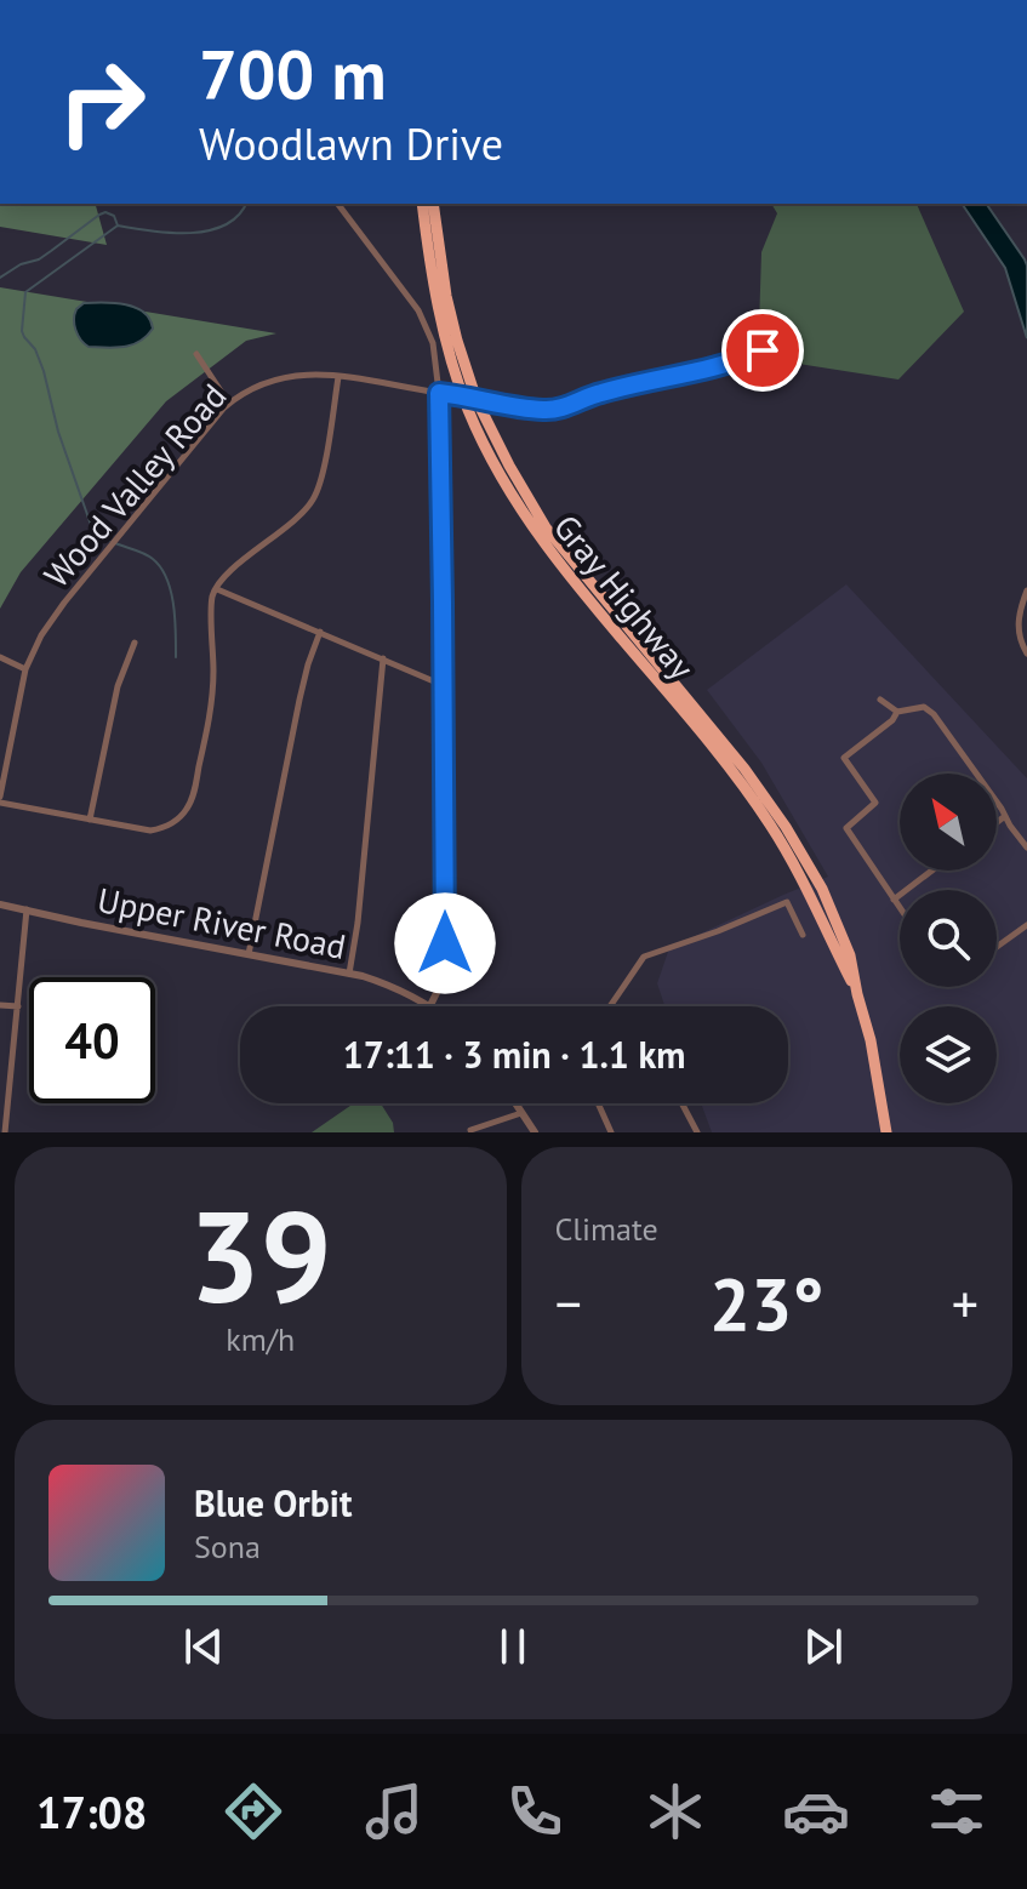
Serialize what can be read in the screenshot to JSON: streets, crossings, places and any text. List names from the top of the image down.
{
  "streets": {
    "highway": ["Gray Highway"],
    "street": ["Wood Valley Road", "Upper River Road"]
  },
  "north": "top left",
  "page": {
    "turn": ["700 m", "Woodlawn Drive"],
    "limit": "40",
    "trip": "17:11 · 3 min · 1.1 km",
    "tile": [
      ["39", "km/h"],
      "Climate"
    ],
    "heat": ["−", "23°", "+"],
    "song": ["Blue Orbit", "Sona"],
    "tabs": "17:08"
  }
}
